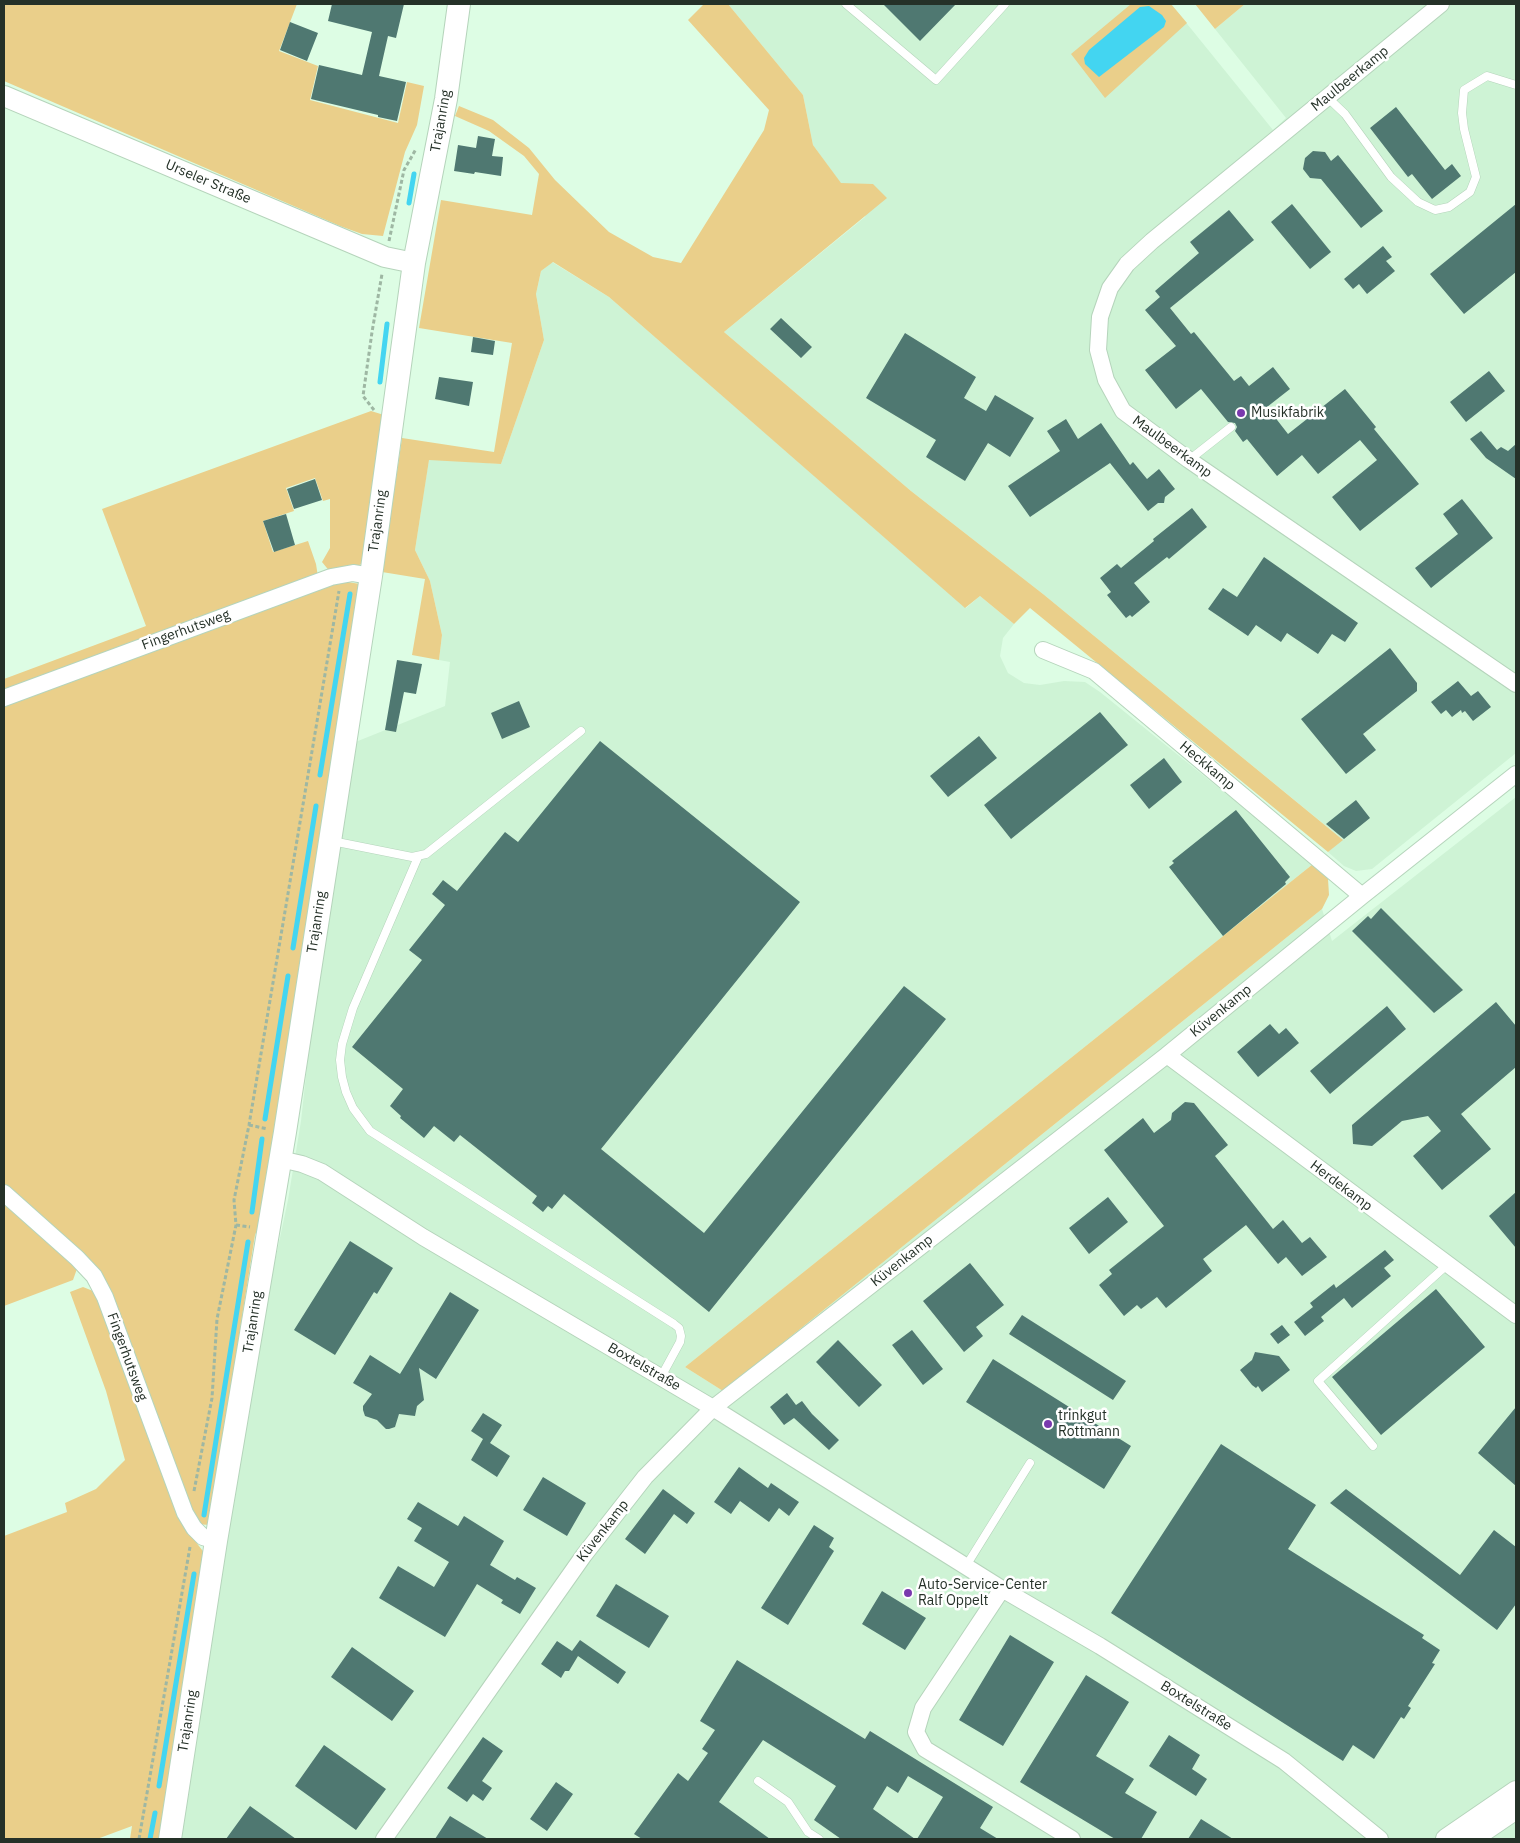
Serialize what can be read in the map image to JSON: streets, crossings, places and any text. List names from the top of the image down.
{
  "streets": {
    "main road": ["Trajanring"],
    "street": [
      "Maulbeerkamp",
      "Urseler Straße",
      "Fingerhutsweg",
      "Heckkamp",
      "Küvenkamp",
      "Herdekamp",
      "Boxtelstraße"
    ]
  },
  "crossings": [
    ["Trajanring", "Urseler Straße"],
    ["Trajanring", "Fingerhutsweg"],
    ["Trajanring", "Boxtelstraße"],
    ["Heckkamp", "Küvenkamp"],
    ["Küvenkamp", "Herdekamp"],
    ["Küvenkamp", "Boxtelstraße"]
  ],
  "places": ["Musikfabrik", "trinkgut Rottmann", "Auto-Service-Center Ralf Oppelt"]
}
